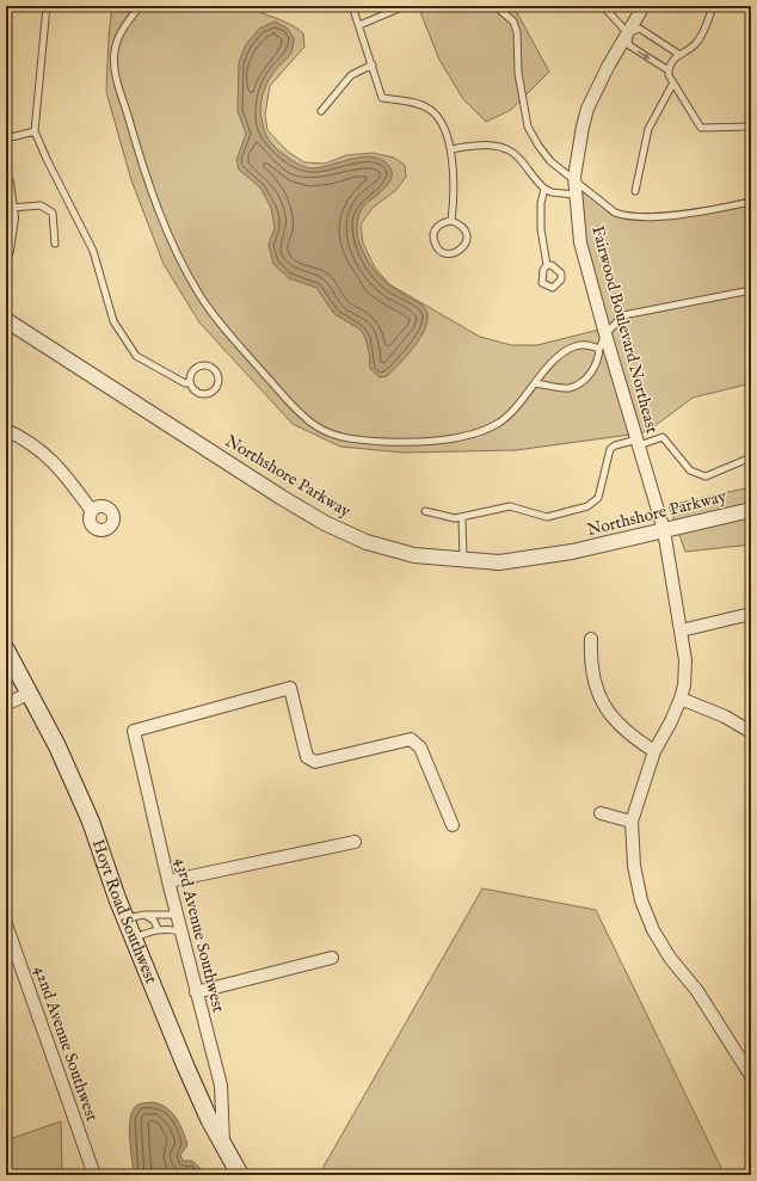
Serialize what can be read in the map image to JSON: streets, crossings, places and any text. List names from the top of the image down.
{
  "streets": {
    "main road": ["Hoyt Road Southwest"],
    "street": [
      "Fairwood Boulevard Northeast",
      "Northshore Parkway",
      "43rd Avenue Southwest",
      "42nd Avenue Southwest"
    ]
  },
  "crossings": [
    ["Fairwood Boulevard Northeast", "Northshore Parkway"],
    ["Hoyt Road Southwest", "43rd Avenue Southwest"]
  ]
}
